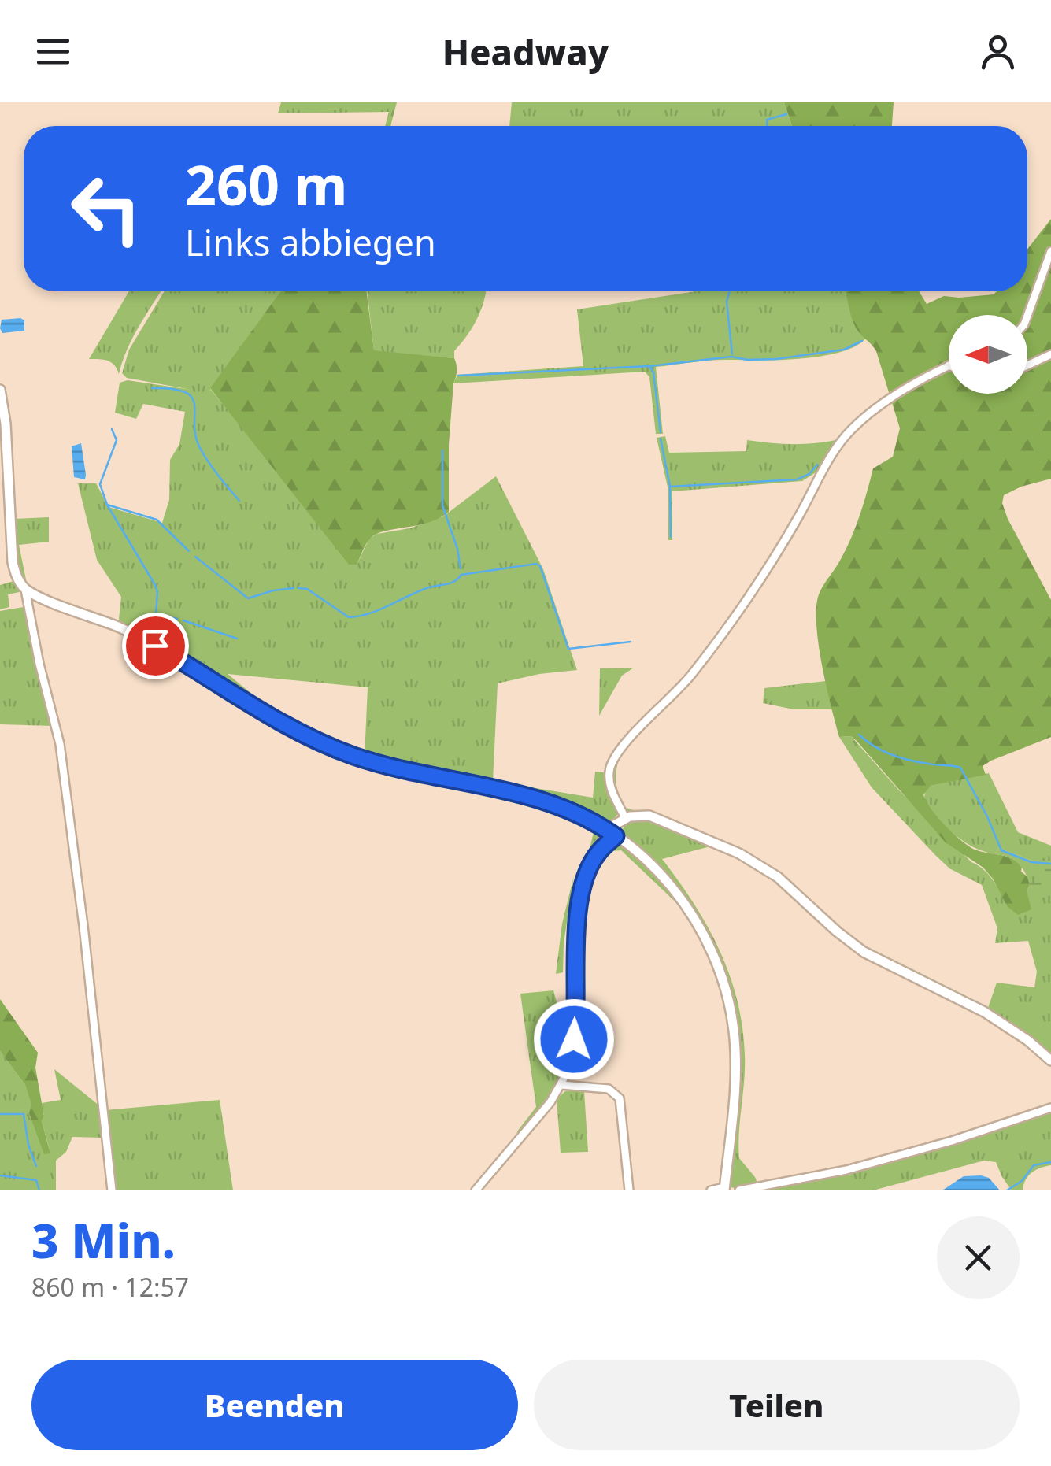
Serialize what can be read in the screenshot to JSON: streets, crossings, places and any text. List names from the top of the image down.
{
  "north": "left",
  "page": {
    "header": "Headway",
    "turn": ["260 m", "Links abbiegen"],
    "heading": ["3 Min.", "860 m · 12:57"],
    "buttons": ["Beenden", "Teilen"]
  }
}
